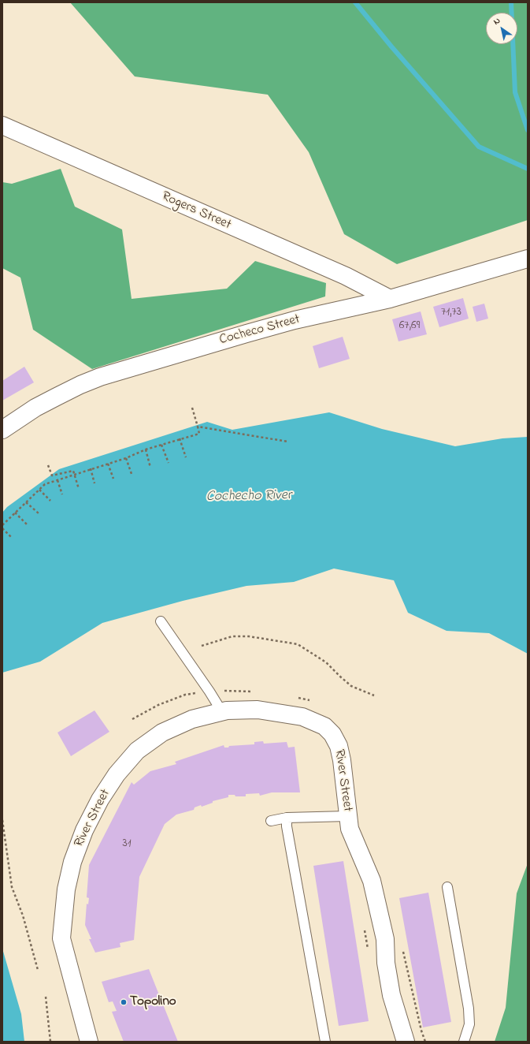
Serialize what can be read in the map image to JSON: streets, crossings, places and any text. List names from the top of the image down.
{
  "streets": {
    "street": ["Rogers Street", "Cocheco Street", "River Street"]
  },
  "crossings": [
    ["Rogers Street", "Cocheco Street"]
  ],
  "water": ["Cochecho River"],
  "places": ["Topolino"],
  "house_numbers": ["71,73", "67,69", "31"],
  "north": "top left"
}
